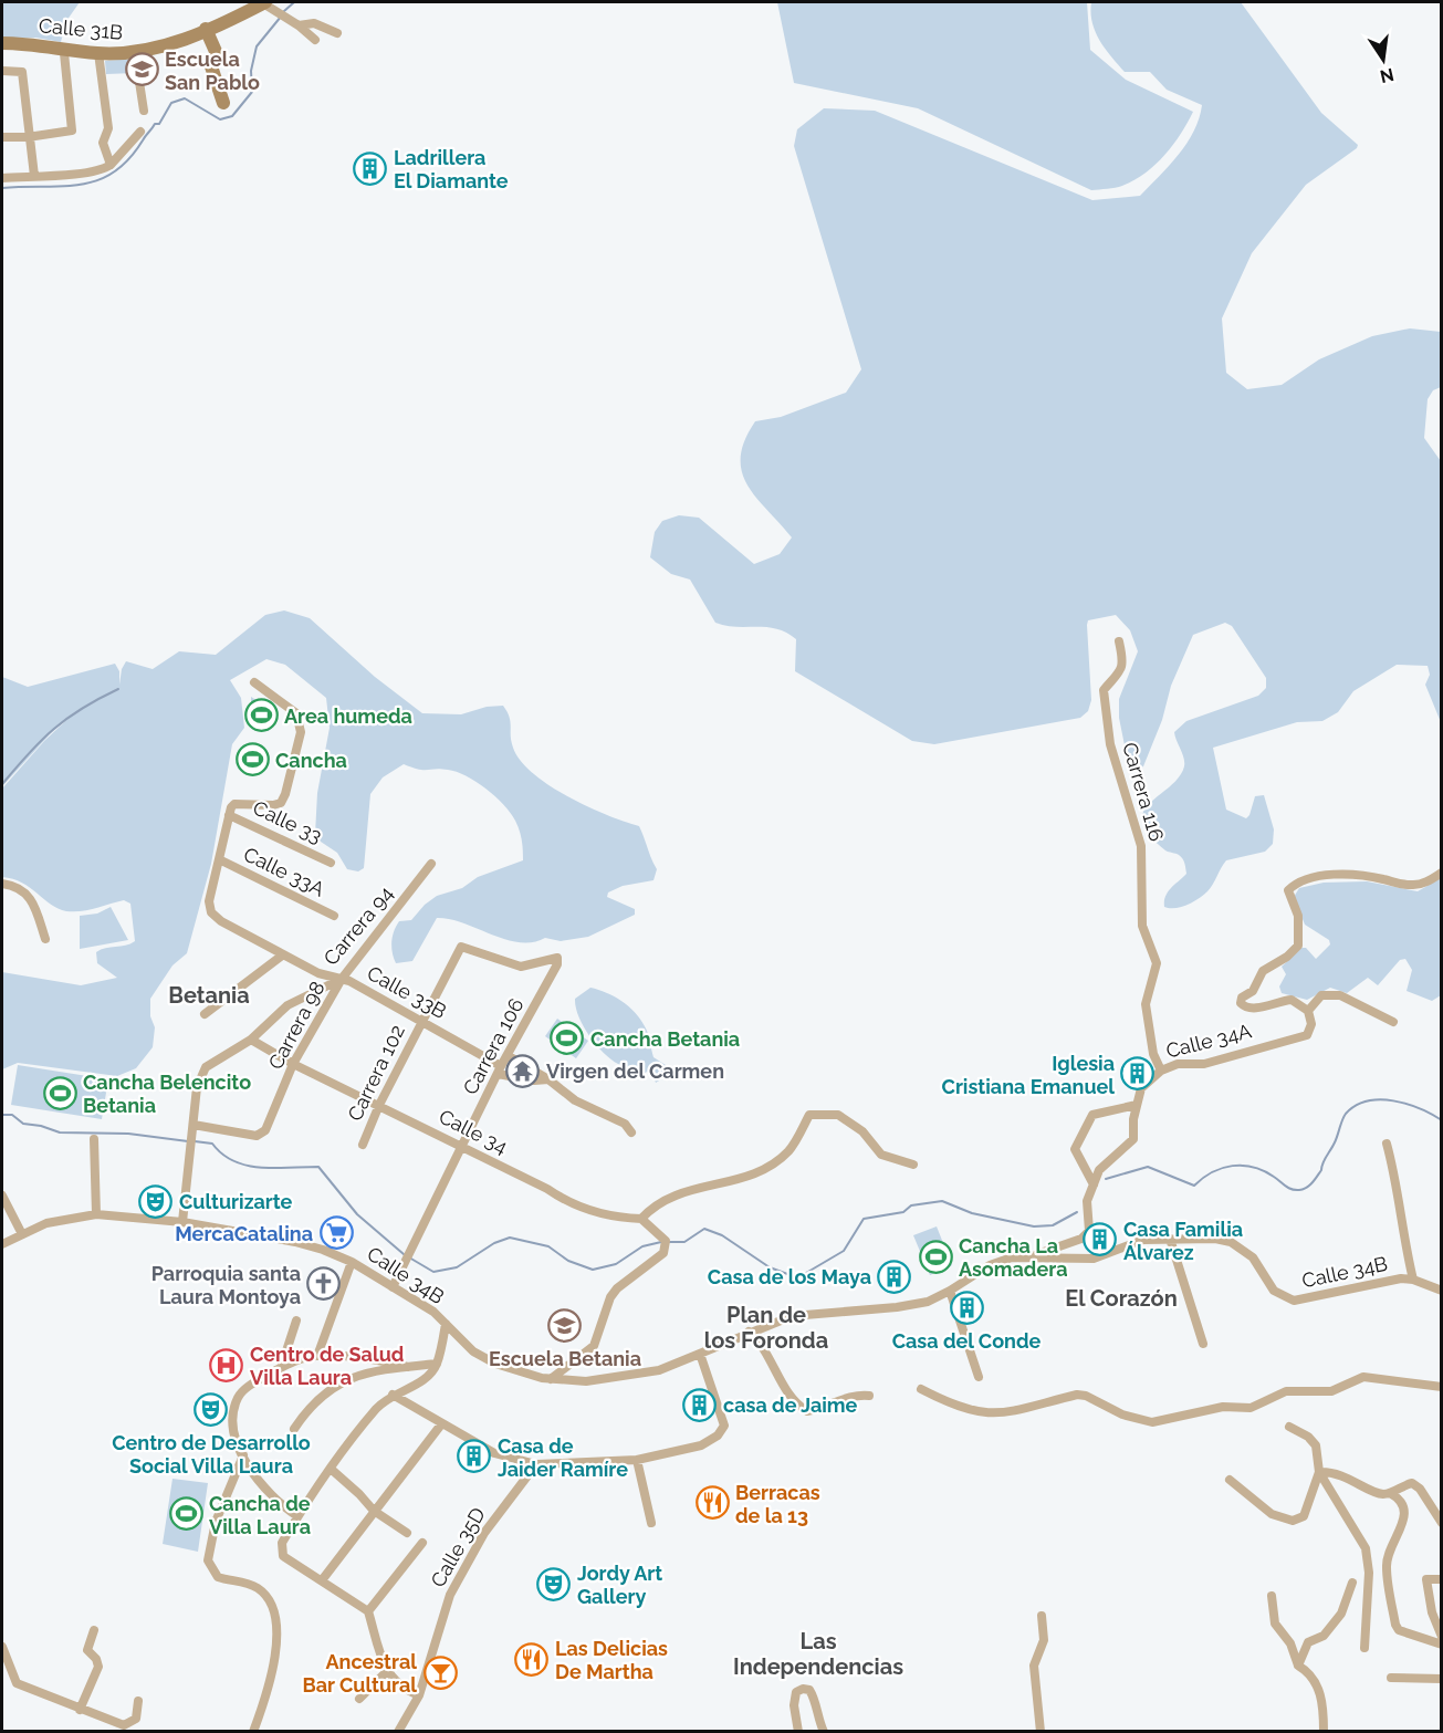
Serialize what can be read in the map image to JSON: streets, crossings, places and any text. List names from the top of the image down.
{
  "streets": {
    "street": [
      "Calle 31B",
      "Carrera 116",
      "Calle 33",
      "Calle 33A",
      "Carrera 94",
      "Calle 33B",
      "Carrera 98",
      "Calle 34A",
      "Carrera 106",
      "Carrera 102",
      "Calle 34",
      "Calle 34B",
      "Calle 35D"
    ]
  },
  "crossings": [
    ["Carrera 116", "Calle 34A"],
    ["Calle 33A", "Calle 33B"],
    ["Carrera 94", "Calle 33B"],
    ["Carrera 94", "Carrera 98"],
    ["Carrera 94", "Calle 34"],
    ["Carrera 94", "Calle 34B"],
    ["Calle 33B", "Carrera 98"],
    ["Calle 33B", "Carrera 106"],
    ["Calle 33B", "Carrera 102"],
    ["Carrera 98", "Calle 34"],
    ["Carrera 106", "Carrera 102"],
    ["Carrera 106", "Calle 34"],
    ["Carrera 106", "Calle 34B"],
    ["Carrera 102", "Calle 34"]
  ],
  "districts": [
    "Betania",
    "El Corazón",
    "Plan de los Foronda",
    "Las Independencias"
  ],
  "places": {
    "school or university": ["Escuela San Pablo", "Escuela Betania"],
    "building": [
      "Ladrillera El Diamante",
      "Iglesia Cristiana Emanuel",
      "Casa Familia Álvarez",
      "Casa de los Maya",
      "Casa del Conde",
      "casa de Jaime",
      "Casa de Jaider Ramíre"
    ],
    "sports": [
      "Area humeda",
      "Cancha",
      "Cancha Betania",
      "Cancha Belencito Betania",
      "Cancha La Asomadera",
      "Cancha de Villa Laura"
    ],
    "temple": ["Virgen del Carmen"],
    "theatre": ["Culturizarte", "Centro de Desarrollo Social Villa Laura", "Jordy Art Gallery"],
    "supermarket": ["MercaCatalina"],
    "church": ["Parroquia santa Laura Montoya"],
    "hospital": ["Centro de Salud Villa Laura"],
    "restaurant": ["Berracas de la 13", "Las Delicias De Martha"],
    "bar": ["Ancestral Bar Cultural"]
  },
  "north": "bottom"
}
